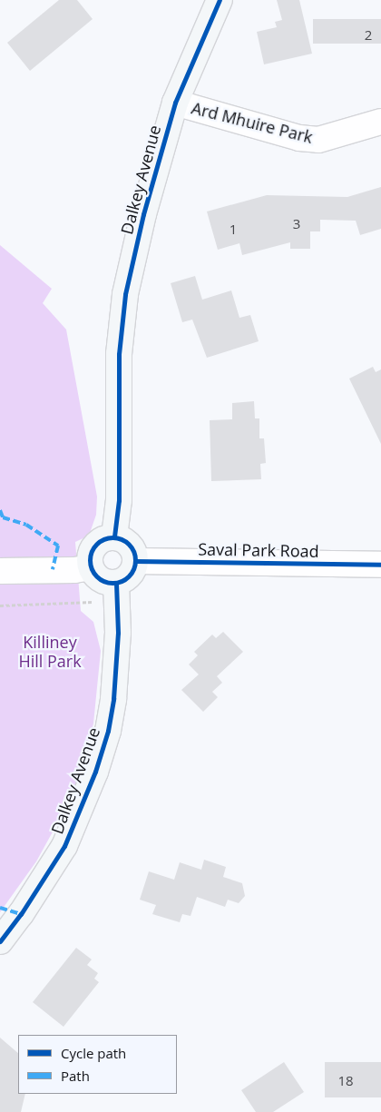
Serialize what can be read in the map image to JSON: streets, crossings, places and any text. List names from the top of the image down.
{
  "streets": {
    "street": ["Ard Mhuire Park", "Dalkey Avenue", "Saval Park Road"]
  },
  "crossings": [
    ["Ard Mhuire Park", "Dalkey Avenue"],
    ["Dalkey Avenue", "Saval Park Road"]
  ],
  "parks": ["Killiney Hill Park"],
  "house_numbers": [
    "2",
    "3",
    "1",
    "18"
  ],
  "legend": ["Cycle path", "Path"]
}
